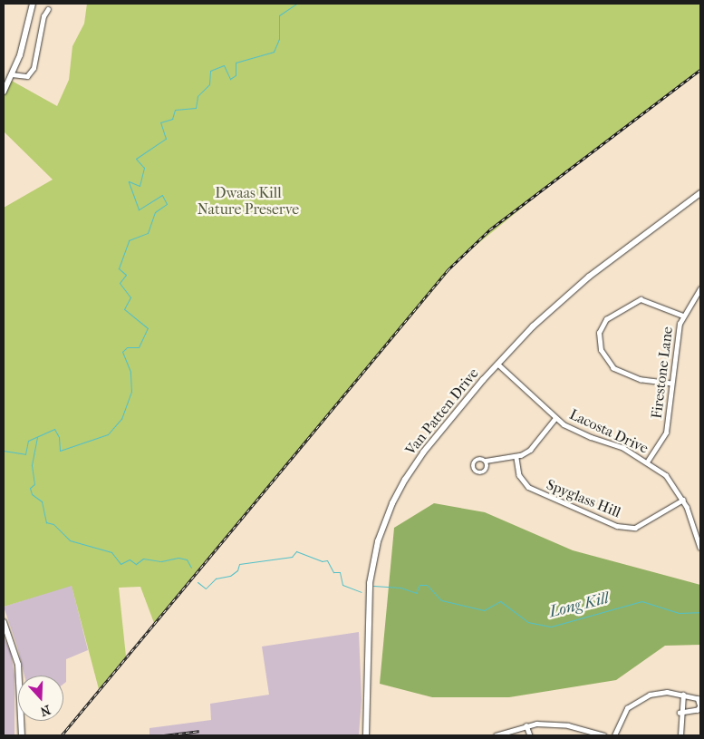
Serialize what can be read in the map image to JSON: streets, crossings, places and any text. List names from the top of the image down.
{
  "streets": {
    "street": [
      "Firestone Lane",
      "Van Patten Drive",
      "Lacosta Drive",
      "Spyglass Hill"
    ]
  },
  "crossings": [
    ["Firestone Lane", "Lacosta Drive"],
    ["Van Patten Drive", "Lacosta Drive"],
    ["Lacosta Drive", "Spyglass Hill"]
  ],
  "water": ["Long Kill"],
  "parks": ["Dwaas Kill Nature Preserve"],
  "north": "bottom"
}
